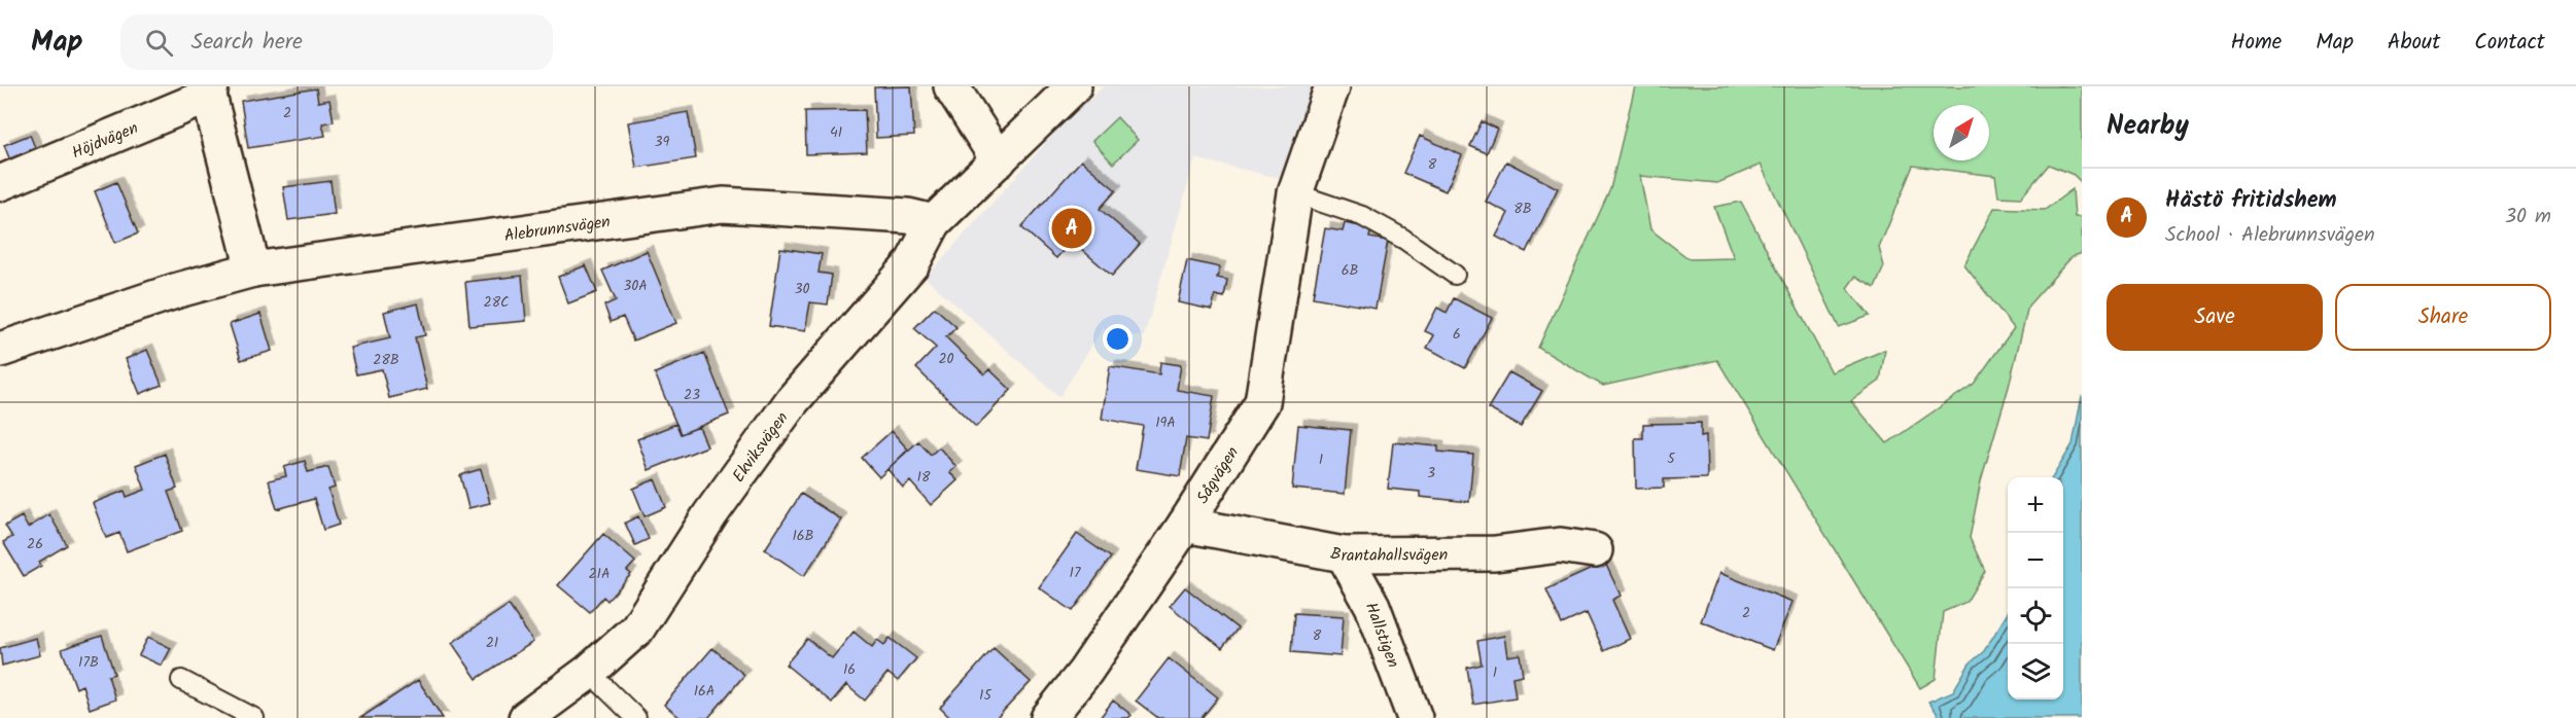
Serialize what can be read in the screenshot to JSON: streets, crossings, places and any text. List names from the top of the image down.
{
  "streets": {
    "street": [
      "Höjdvägen",
      "Alebrunnsvägen",
      "Ekviksvägen",
      "Sågvägen",
      "Brantahallsvägen",
      "Hallstigen"
    ]
  },
  "crossings": [
    ["Höjdvägen", "Alebrunnsvägen"],
    ["Alebrunnsvägen", "Ekviksvägen"],
    ["Sågvägen", "Brantahallsvägen"],
    ["Brantahallsvägen", "Hallstigen"]
  ],
  "house_numbers": [
    "2",
    "41",
    "39",
    "8",
    "8B",
    "6B",
    "30A",
    "30",
    "28C",
    "6",
    "20",
    "28B",
    "23",
    "19A",
    "5",
    "1",
    "3",
    "18",
    "16B",
    "26",
    "17",
    "21A",
    "2",
    "8",
    "21",
    "17B",
    "16",
    "1",
    "16A",
    "15"
  ],
  "north": "top right",
  "page": {
    "header": "Map",
    "search": "Search here",
    "nav": [
      "Home",
      "Map",
      "About",
      "Contact"
    ],
    "heading": "Nearby",
    "list": [
      {
        "mark": "A",
        "name": "Hästö fritidshem",
        "note": "School · Alebrunnsvägen",
        "value": "30 m"
      }
    ],
    "pins": "A",
    "buttons": ["Save", "Share"],
    "map_buttons": ["+", "−"]
  }
}
